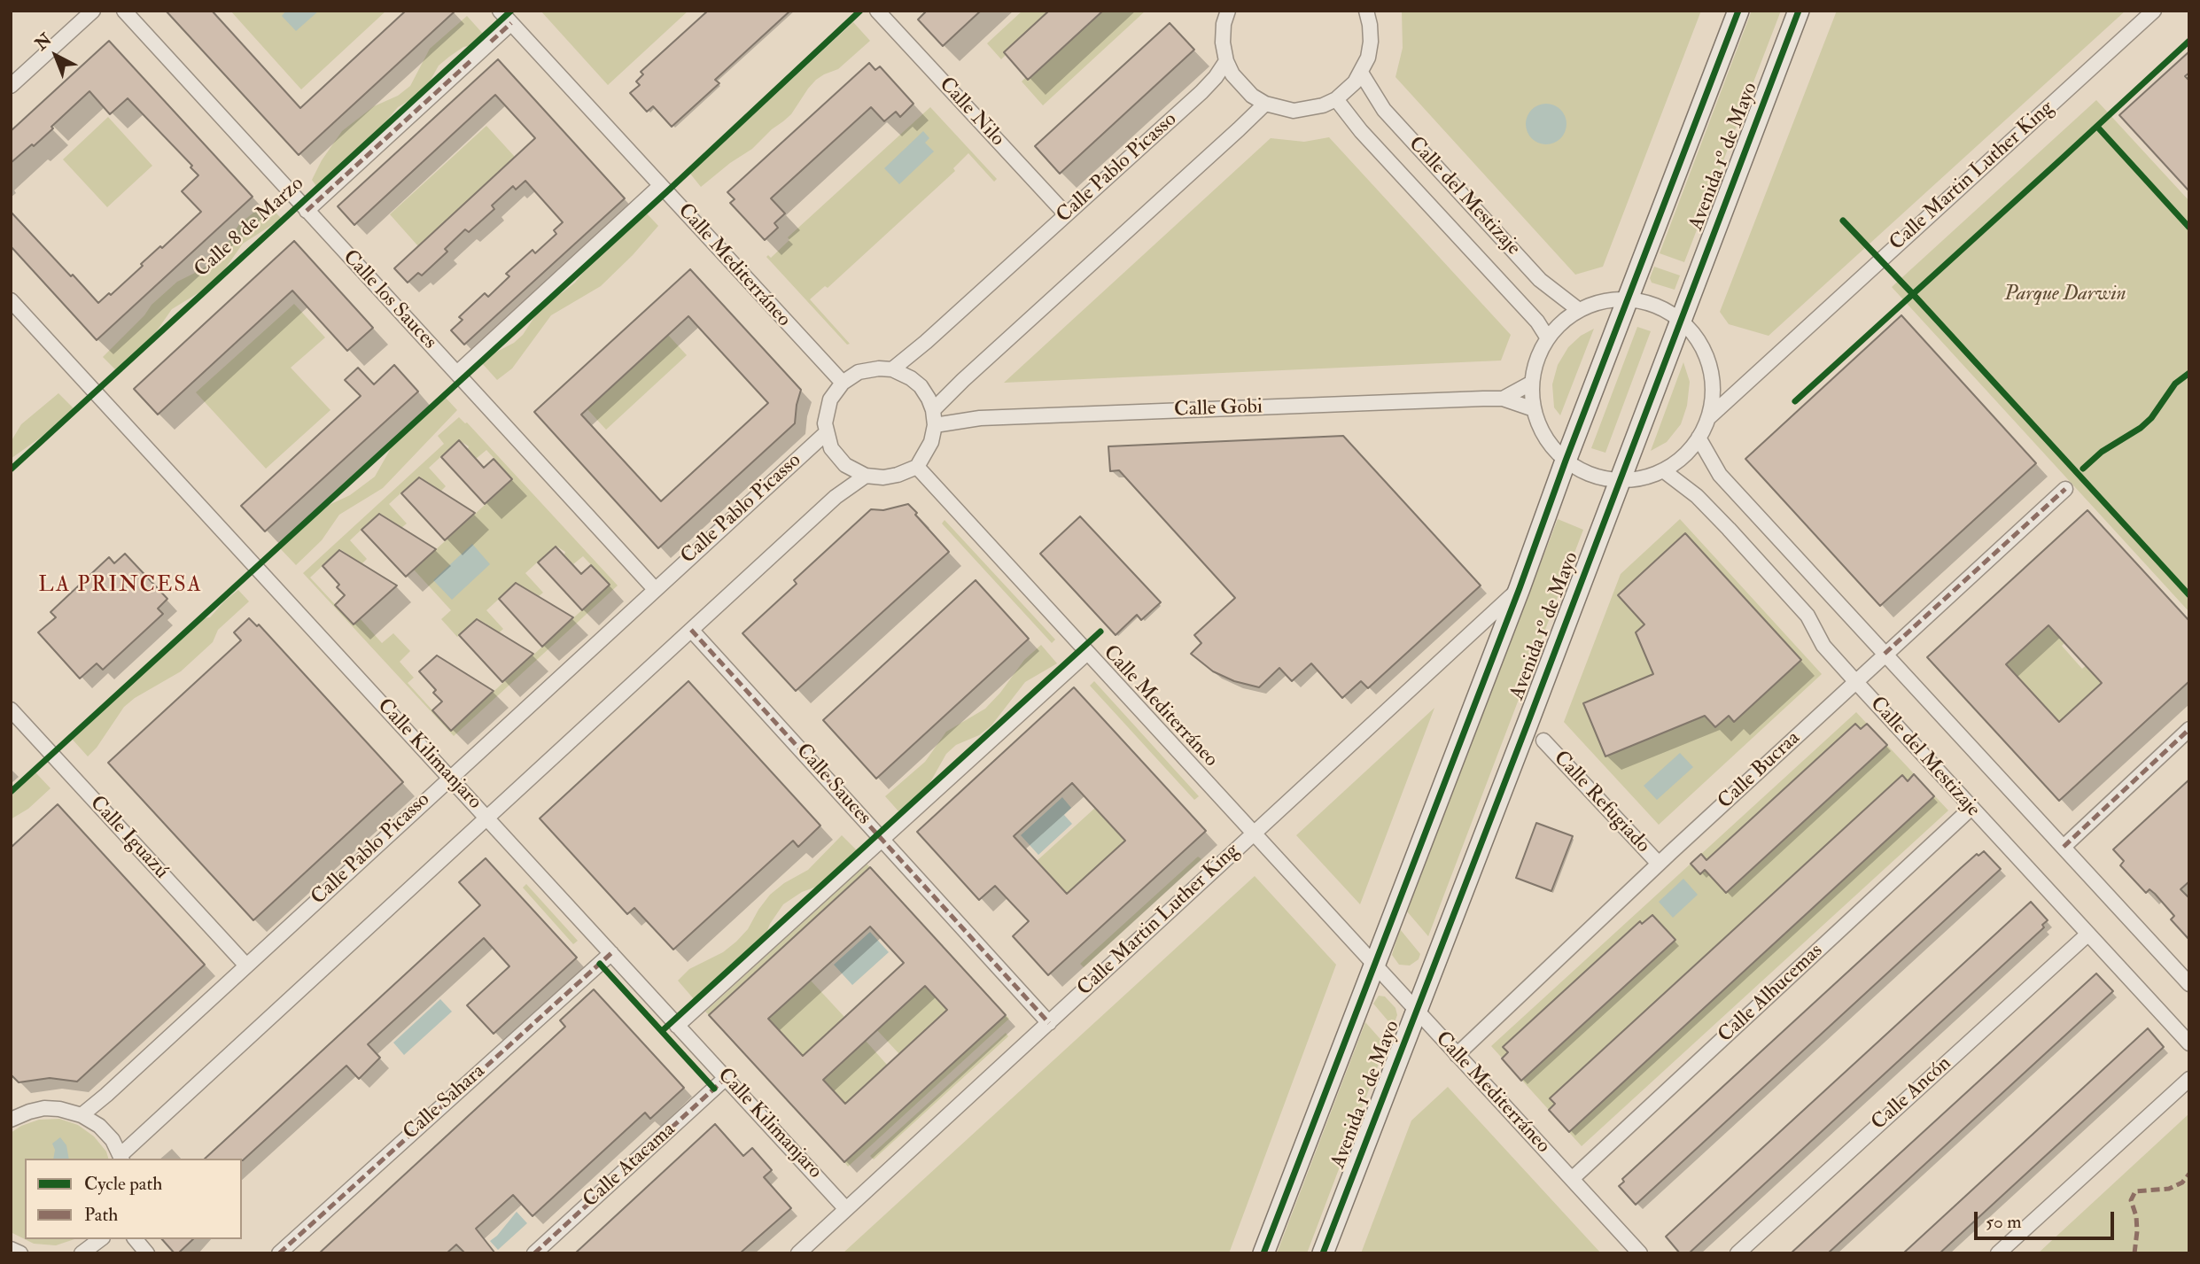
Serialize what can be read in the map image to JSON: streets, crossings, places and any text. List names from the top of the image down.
{
  "streets": {
    "street": [
      "Calle Nilo",
      "Avenida 1º de Mayo",
      "Calle Pablo Picasso",
      "Calle Martin Luther King",
      "Calle del Mestizaje",
      "Calle 8 de Marzo",
      "Calle Mediterráneo",
      "Calle los Sauces",
      "Calle Gobi",
      "Calle Kilimanjaro",
      "Calle Bucraa",
      "Calle Sauces",
      "Calle Refugiado",
      "Calle Iguazú",
      "Calle Alhucemas",
      "Calle Ancón",
      "Calle Sahara",
      "Calle Atacama"
    ]
  },
  "crossings": [
    ["Calle Nilo", "Calle Pablo Picasso"],
    ["Avenida 1º de Mayo", "Calle Martin Luther King"],
    ["Avenida 1º de Mayo", "Calle Mediterráneo"],
    ["Calle Pablo Picasso", "Calle Mediterráneo"],
    ["Calle Pablo Picasso", "Calle los Sauces"],
    ["Calle Pablo Picasso", "Calle Gobi"],
    ["Calle Pablo Picasso", "Calle Kilimanjaro"],
    ["Calle Pablo Picasso", "Calle Iguazú"],
    ["Calle Martin Luther King", "Calle Mediterráneo"],
    ["Calle Martin Luther King", "Calle Kilimanjaro"],
    ["Calle Martin Luther King", "Calle Sauces"],
    ["Calle del Mestizaje", "Calle Bucraa"],
    ["Calle del Mestizaje", "Calle Alhucemas"],
    ["Calle del Mestizaje", "Calle Ancón"],
    ["Calle 8 de Marzo", "Calle Mediterráneo"],
    ["Calle 8 de Marzo", "Calle los Sauces"],
    ["Calle Mediterráneo", "Calle Gobi"],
    ["Calle Mediterráneo", "Calle Bucraa"],
    ["Calle Mediterráneo", "Calle Alhucemas"],
    ["Calle Kilimanjaro", "Calle Sahara"],
    ["Calle Kilimanjaro", "Calle Atacama"],
    ["Calle Bucraa", "Calle Refugiado"]
  ],
  "districts": ["LA PRINCESA"],
  "parks": ["Parque Darwin"],
  "legend": ["Cycle path", "Path"],
  "scale_bar": "50 m",
  "north": "top left"
}
